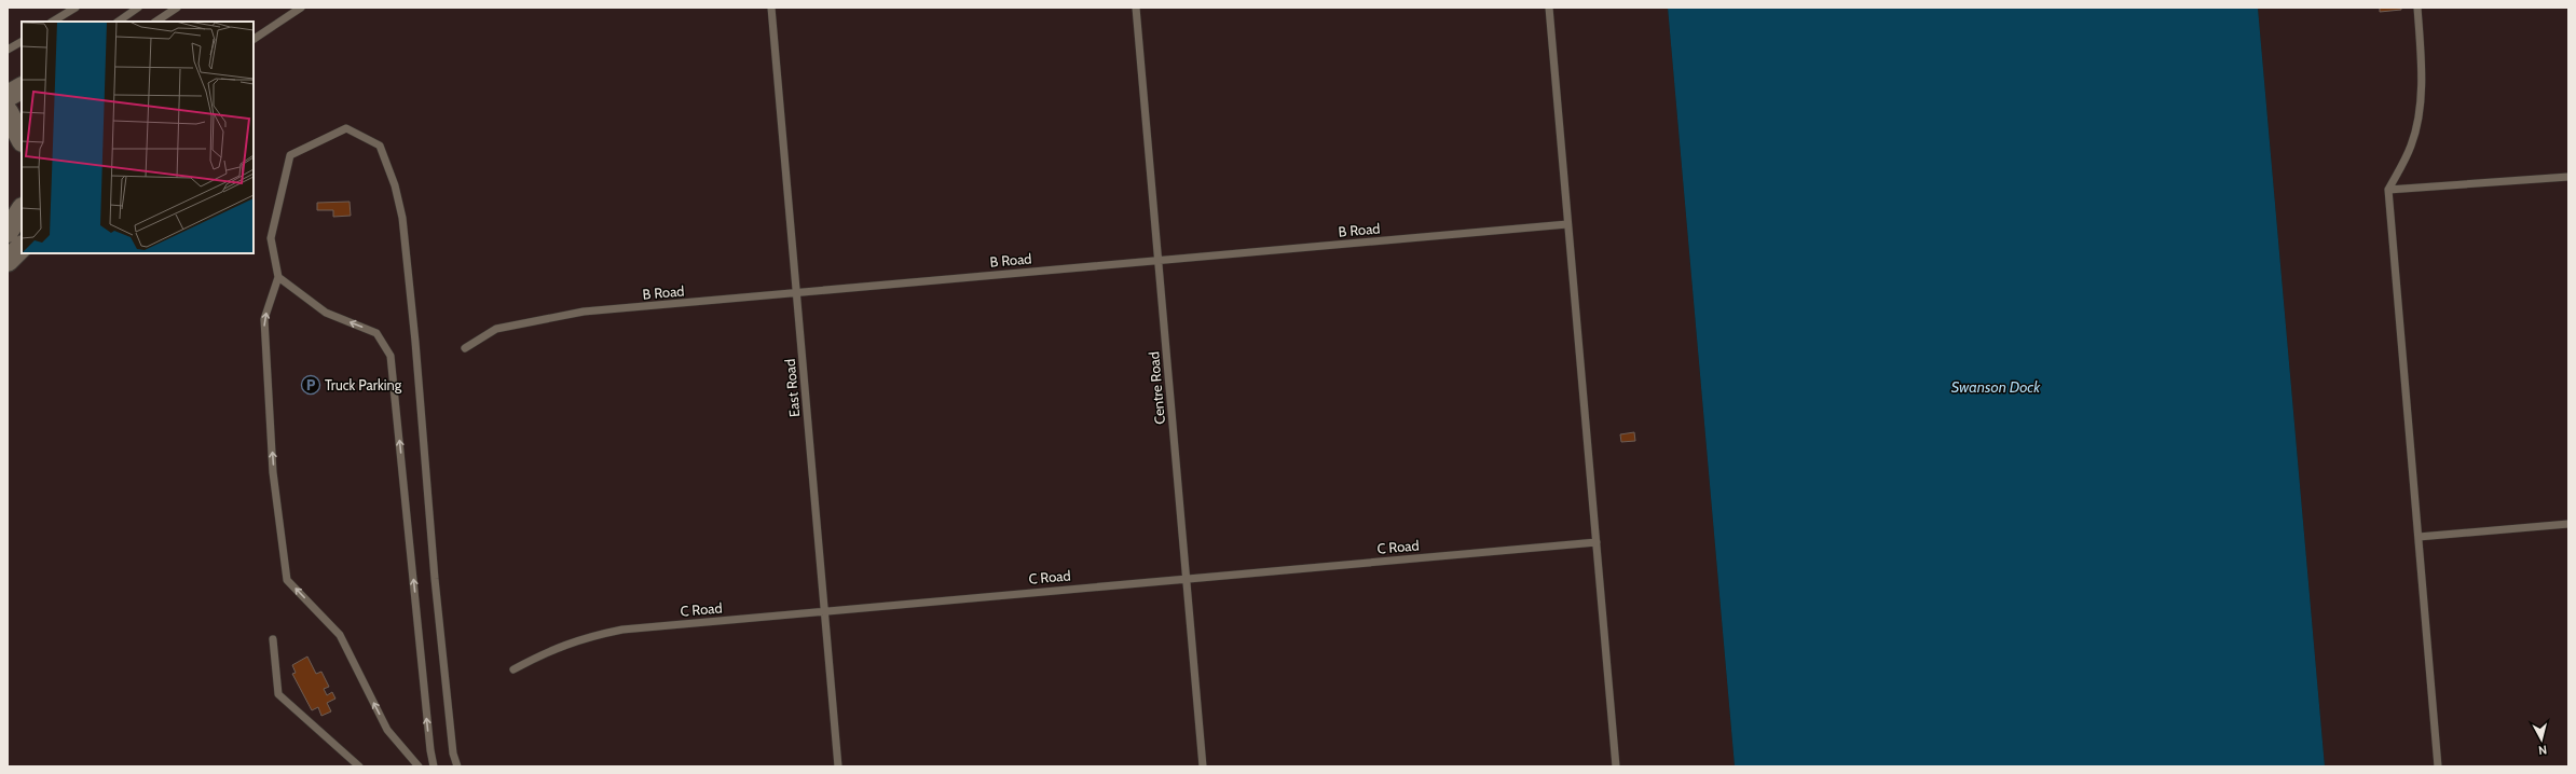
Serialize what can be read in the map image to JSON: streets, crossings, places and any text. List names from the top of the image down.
{
  "streets": {
    "lane": [
      "B Road",
      "East Road",
      "Centre Road",
      "C Road"
    ]
  },
  "crossings": [
    ["B Road", "East Road"],
    ["B Road", "Centre Road"],
    ["East Road", "C Road"],
    ["Centre Road", "C Road"]
  ],
  "water": ["Swanson Dock"],
  "places": {
    "parking": ["Truck Parking"]
  },
  "north": "bottom"
}
